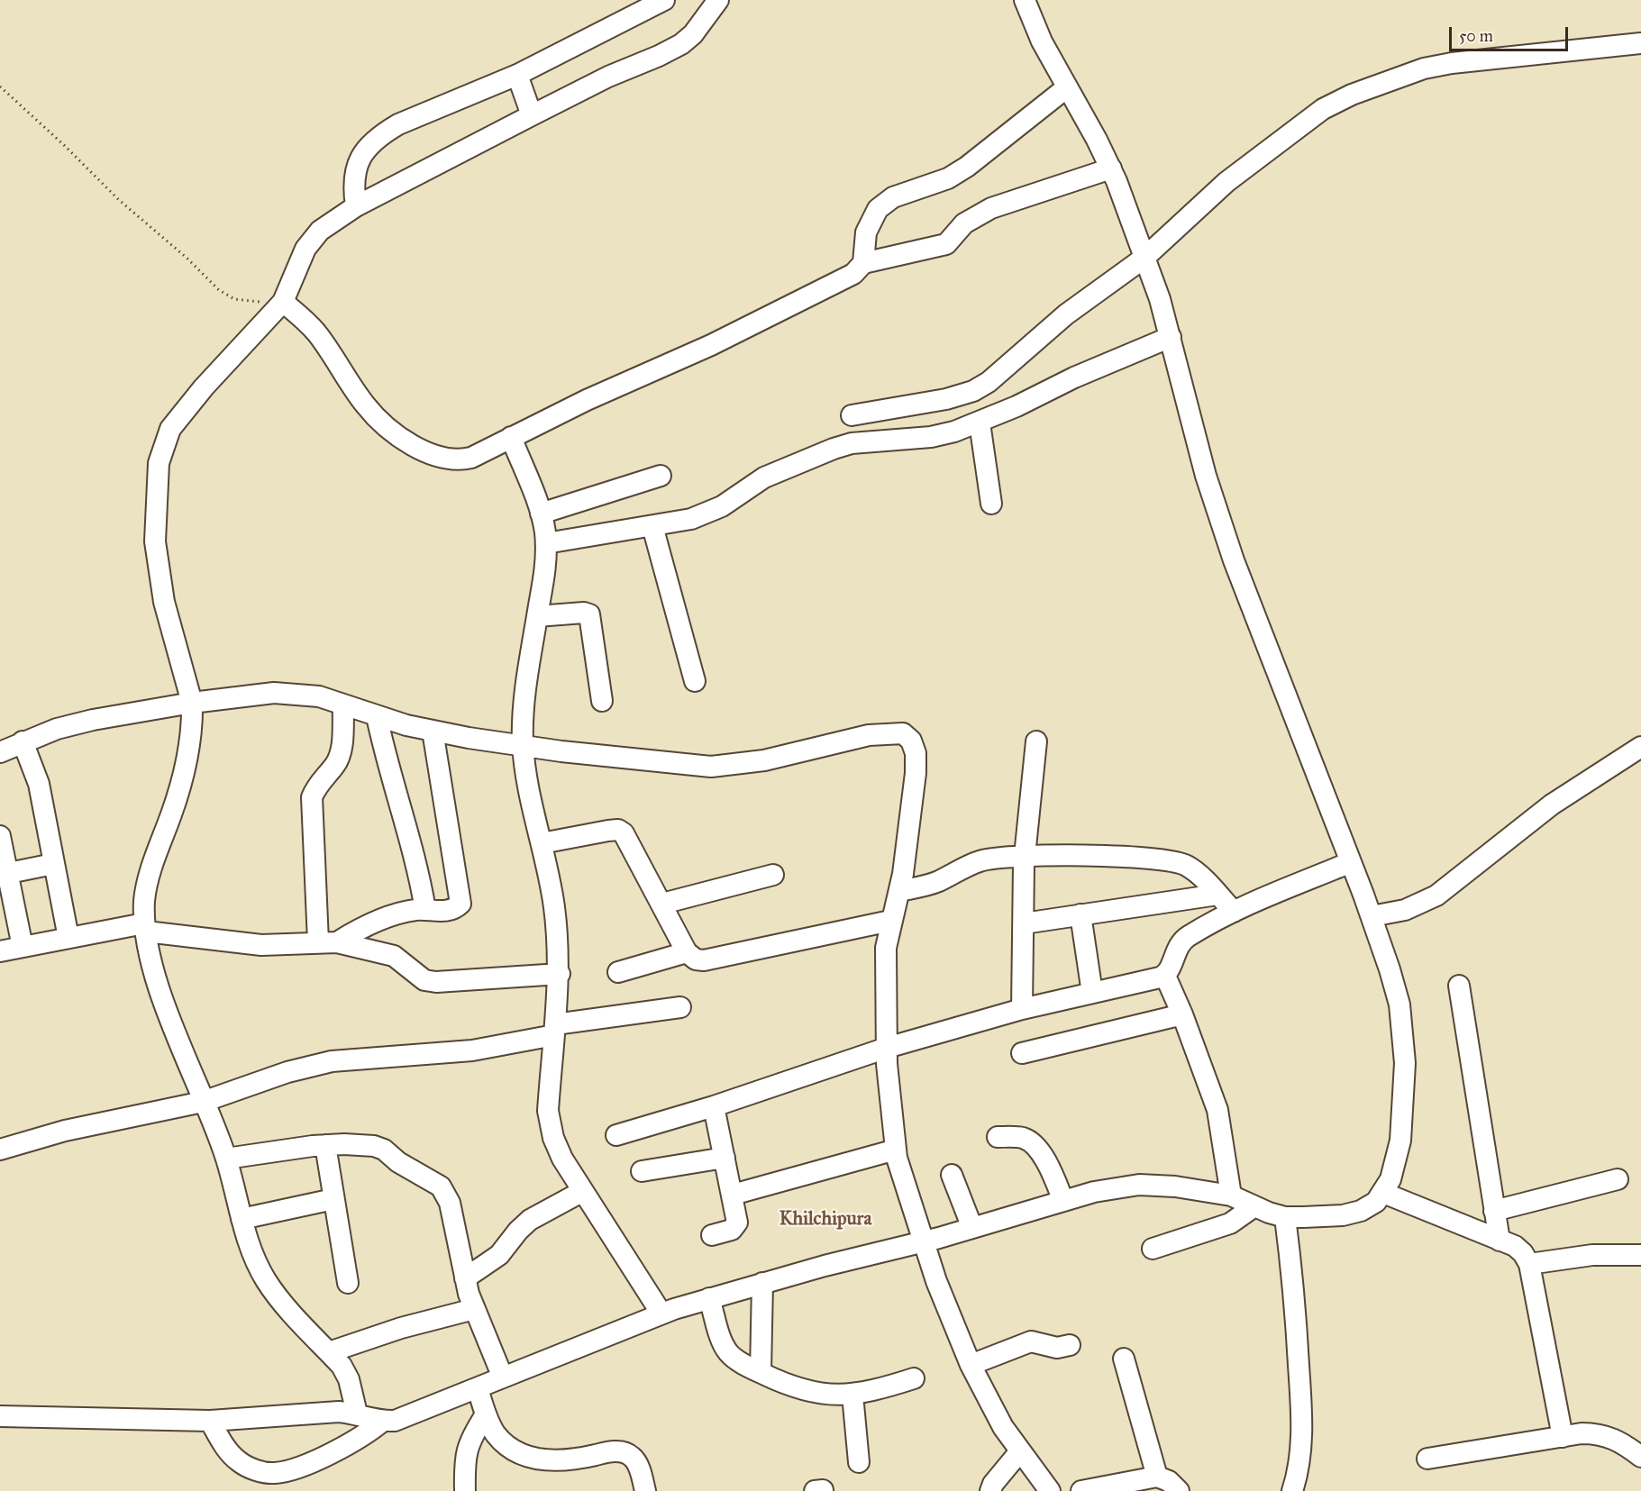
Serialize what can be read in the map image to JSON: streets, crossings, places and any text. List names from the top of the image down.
{
  "districts": ["Khilchipura"],
  "scale_bar": "50 m"
}
